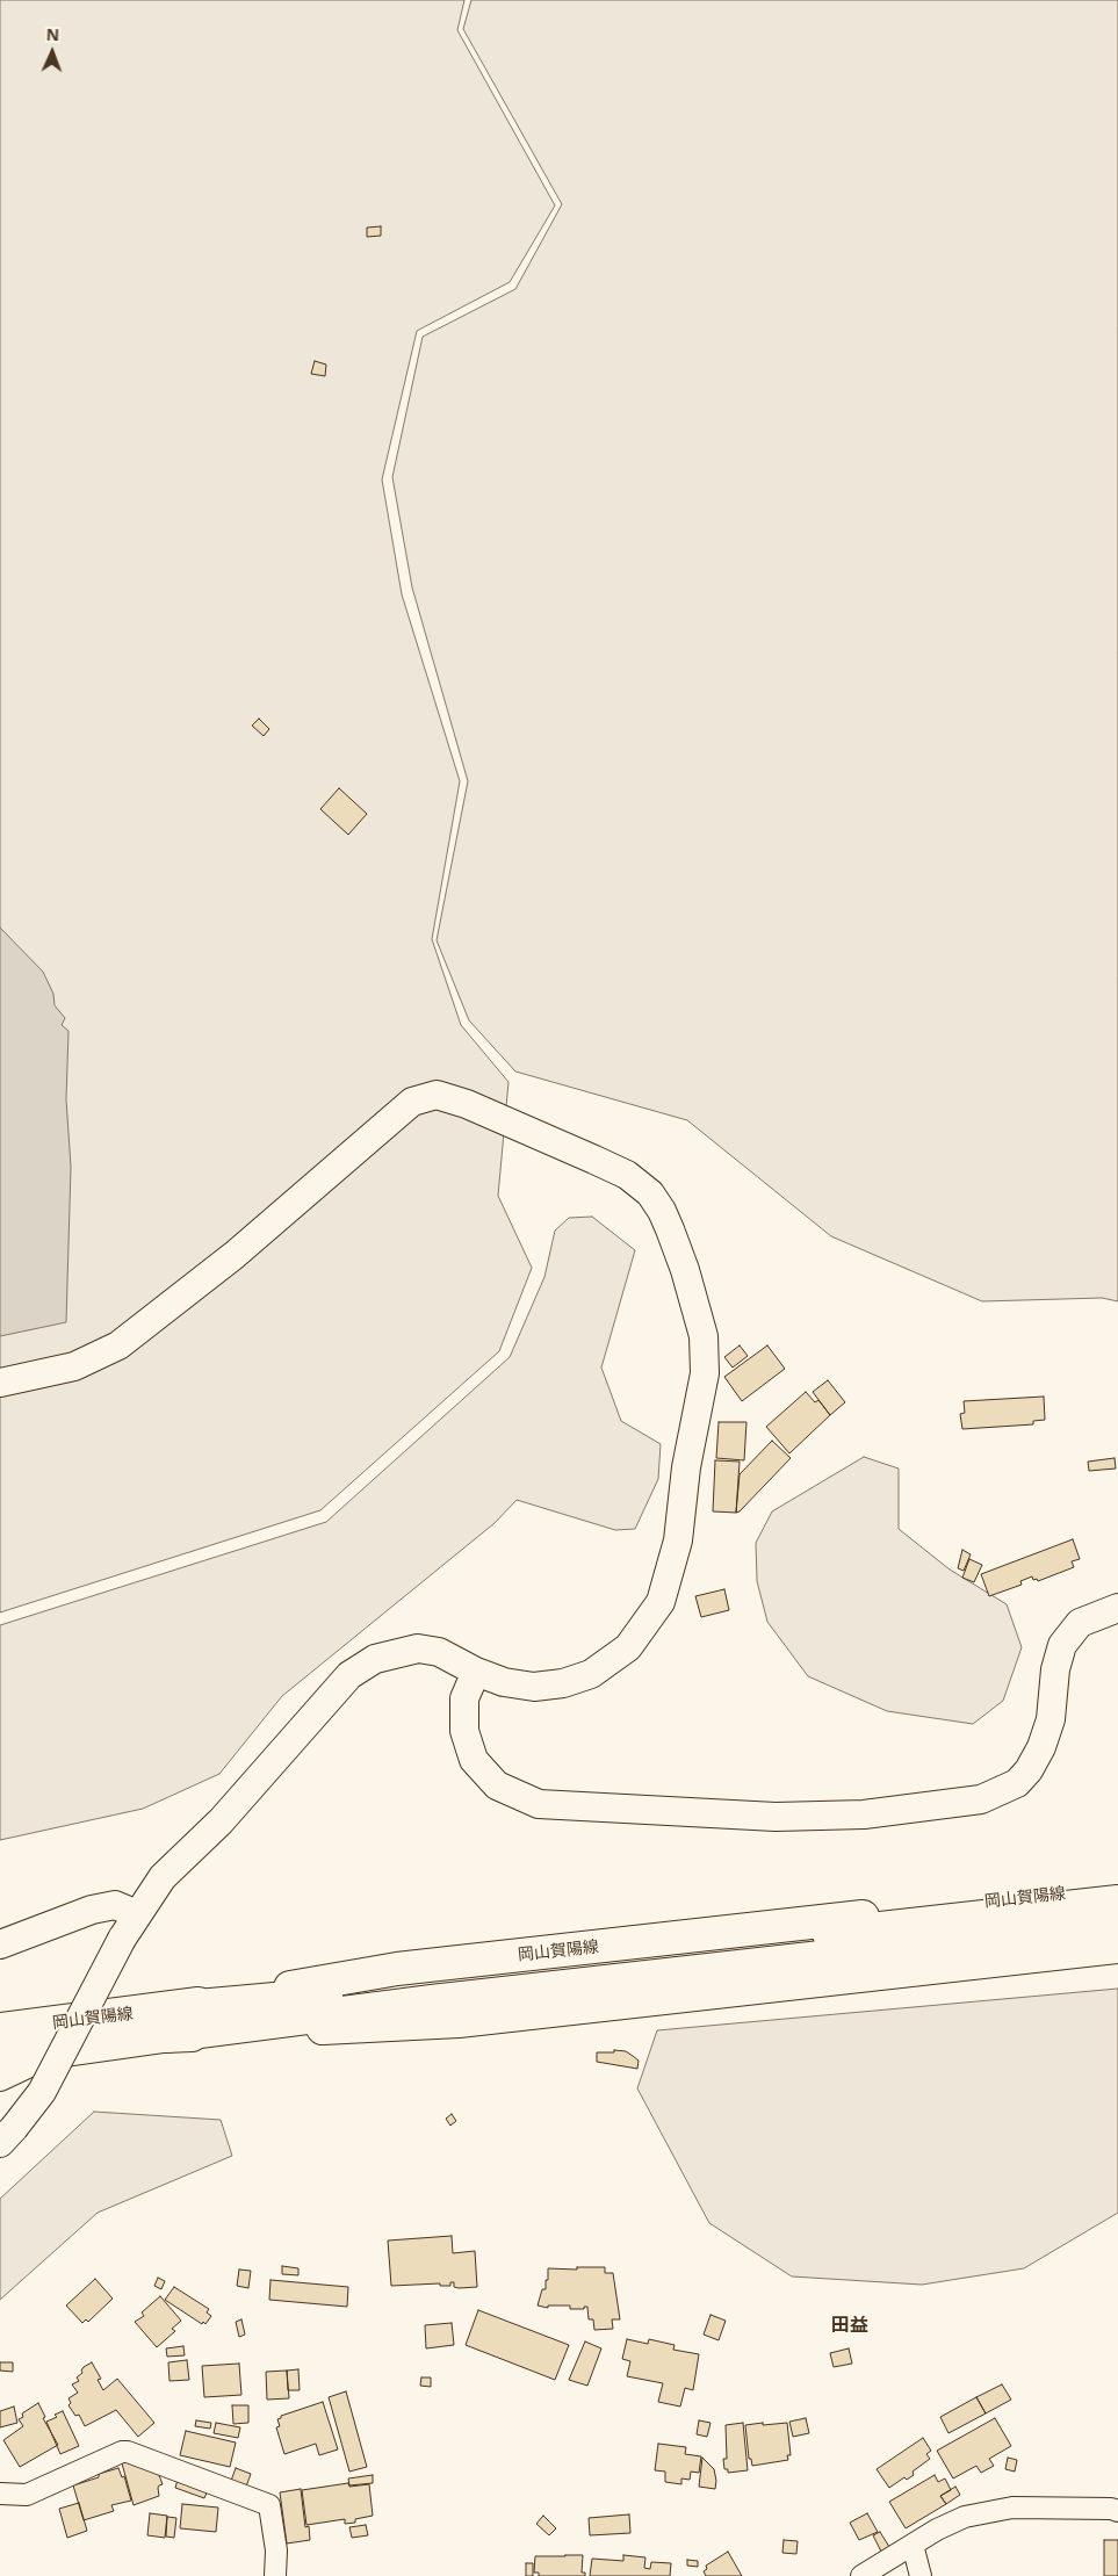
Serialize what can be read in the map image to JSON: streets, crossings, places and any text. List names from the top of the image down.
{
  "streets": {
    "main road": ["岡山賀陽線"]
  },
  "districts": ["田益"],
  "north": "top"
}
